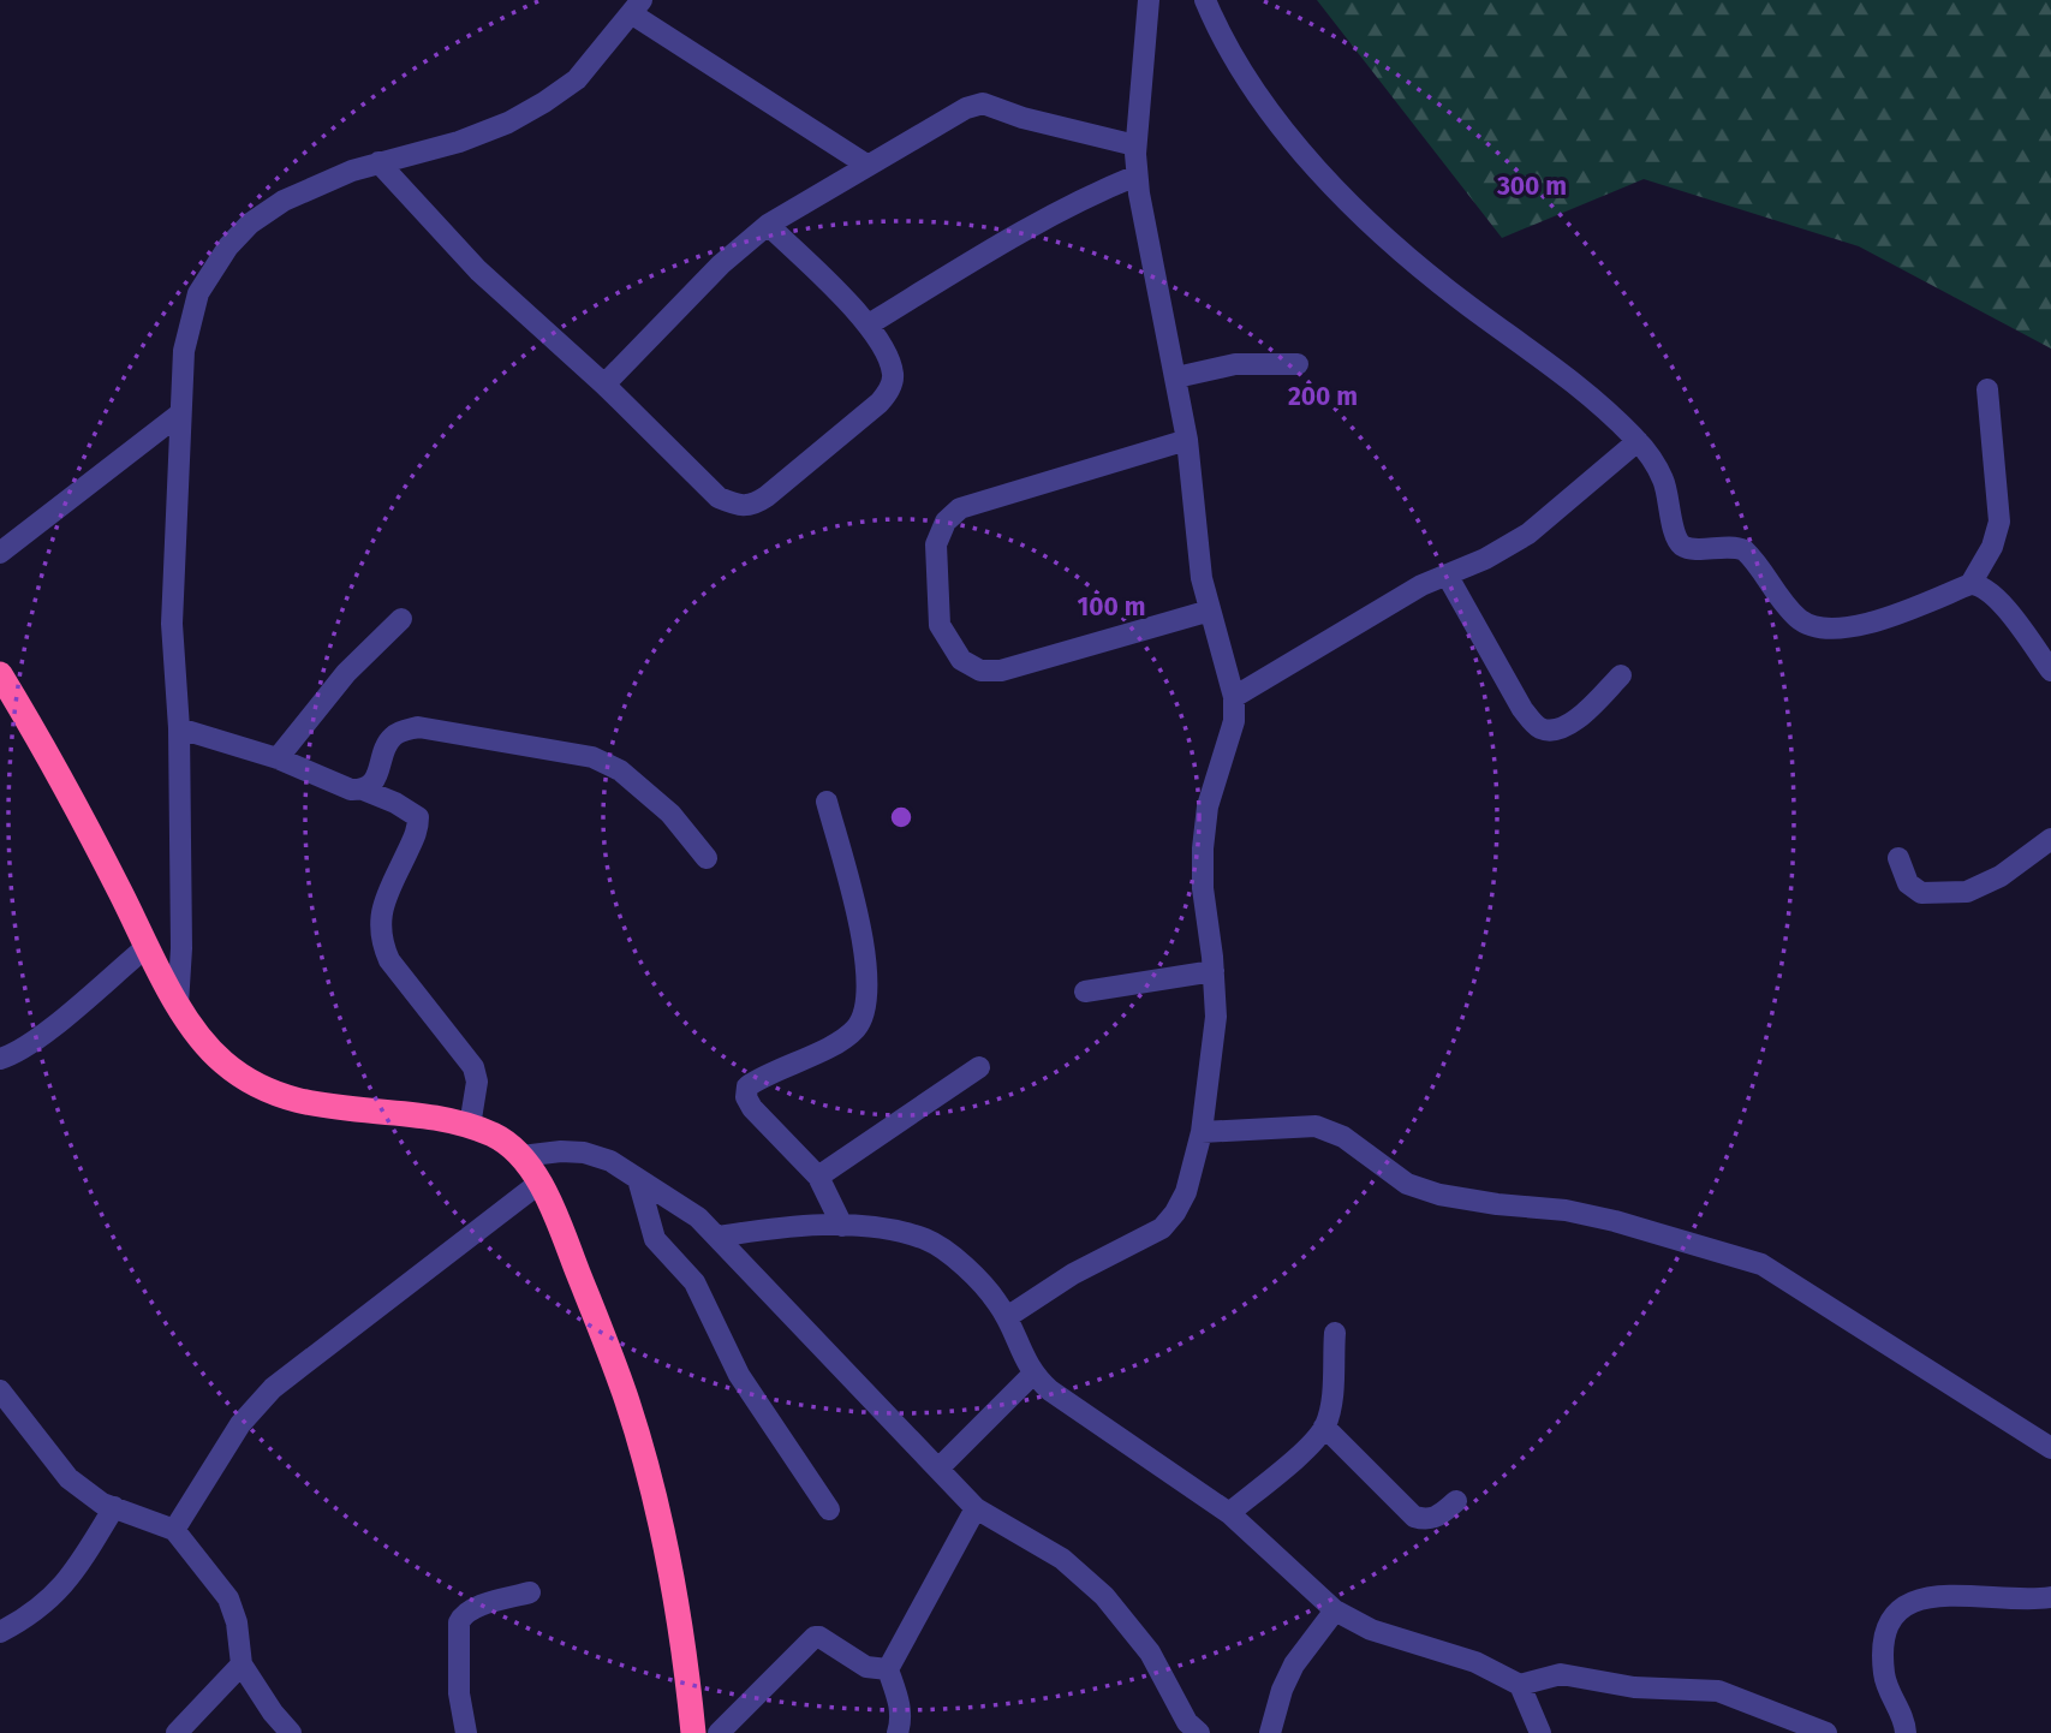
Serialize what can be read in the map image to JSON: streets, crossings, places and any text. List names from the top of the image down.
{
  "rings": ["300 m", "200 m", "100 m"]
}
